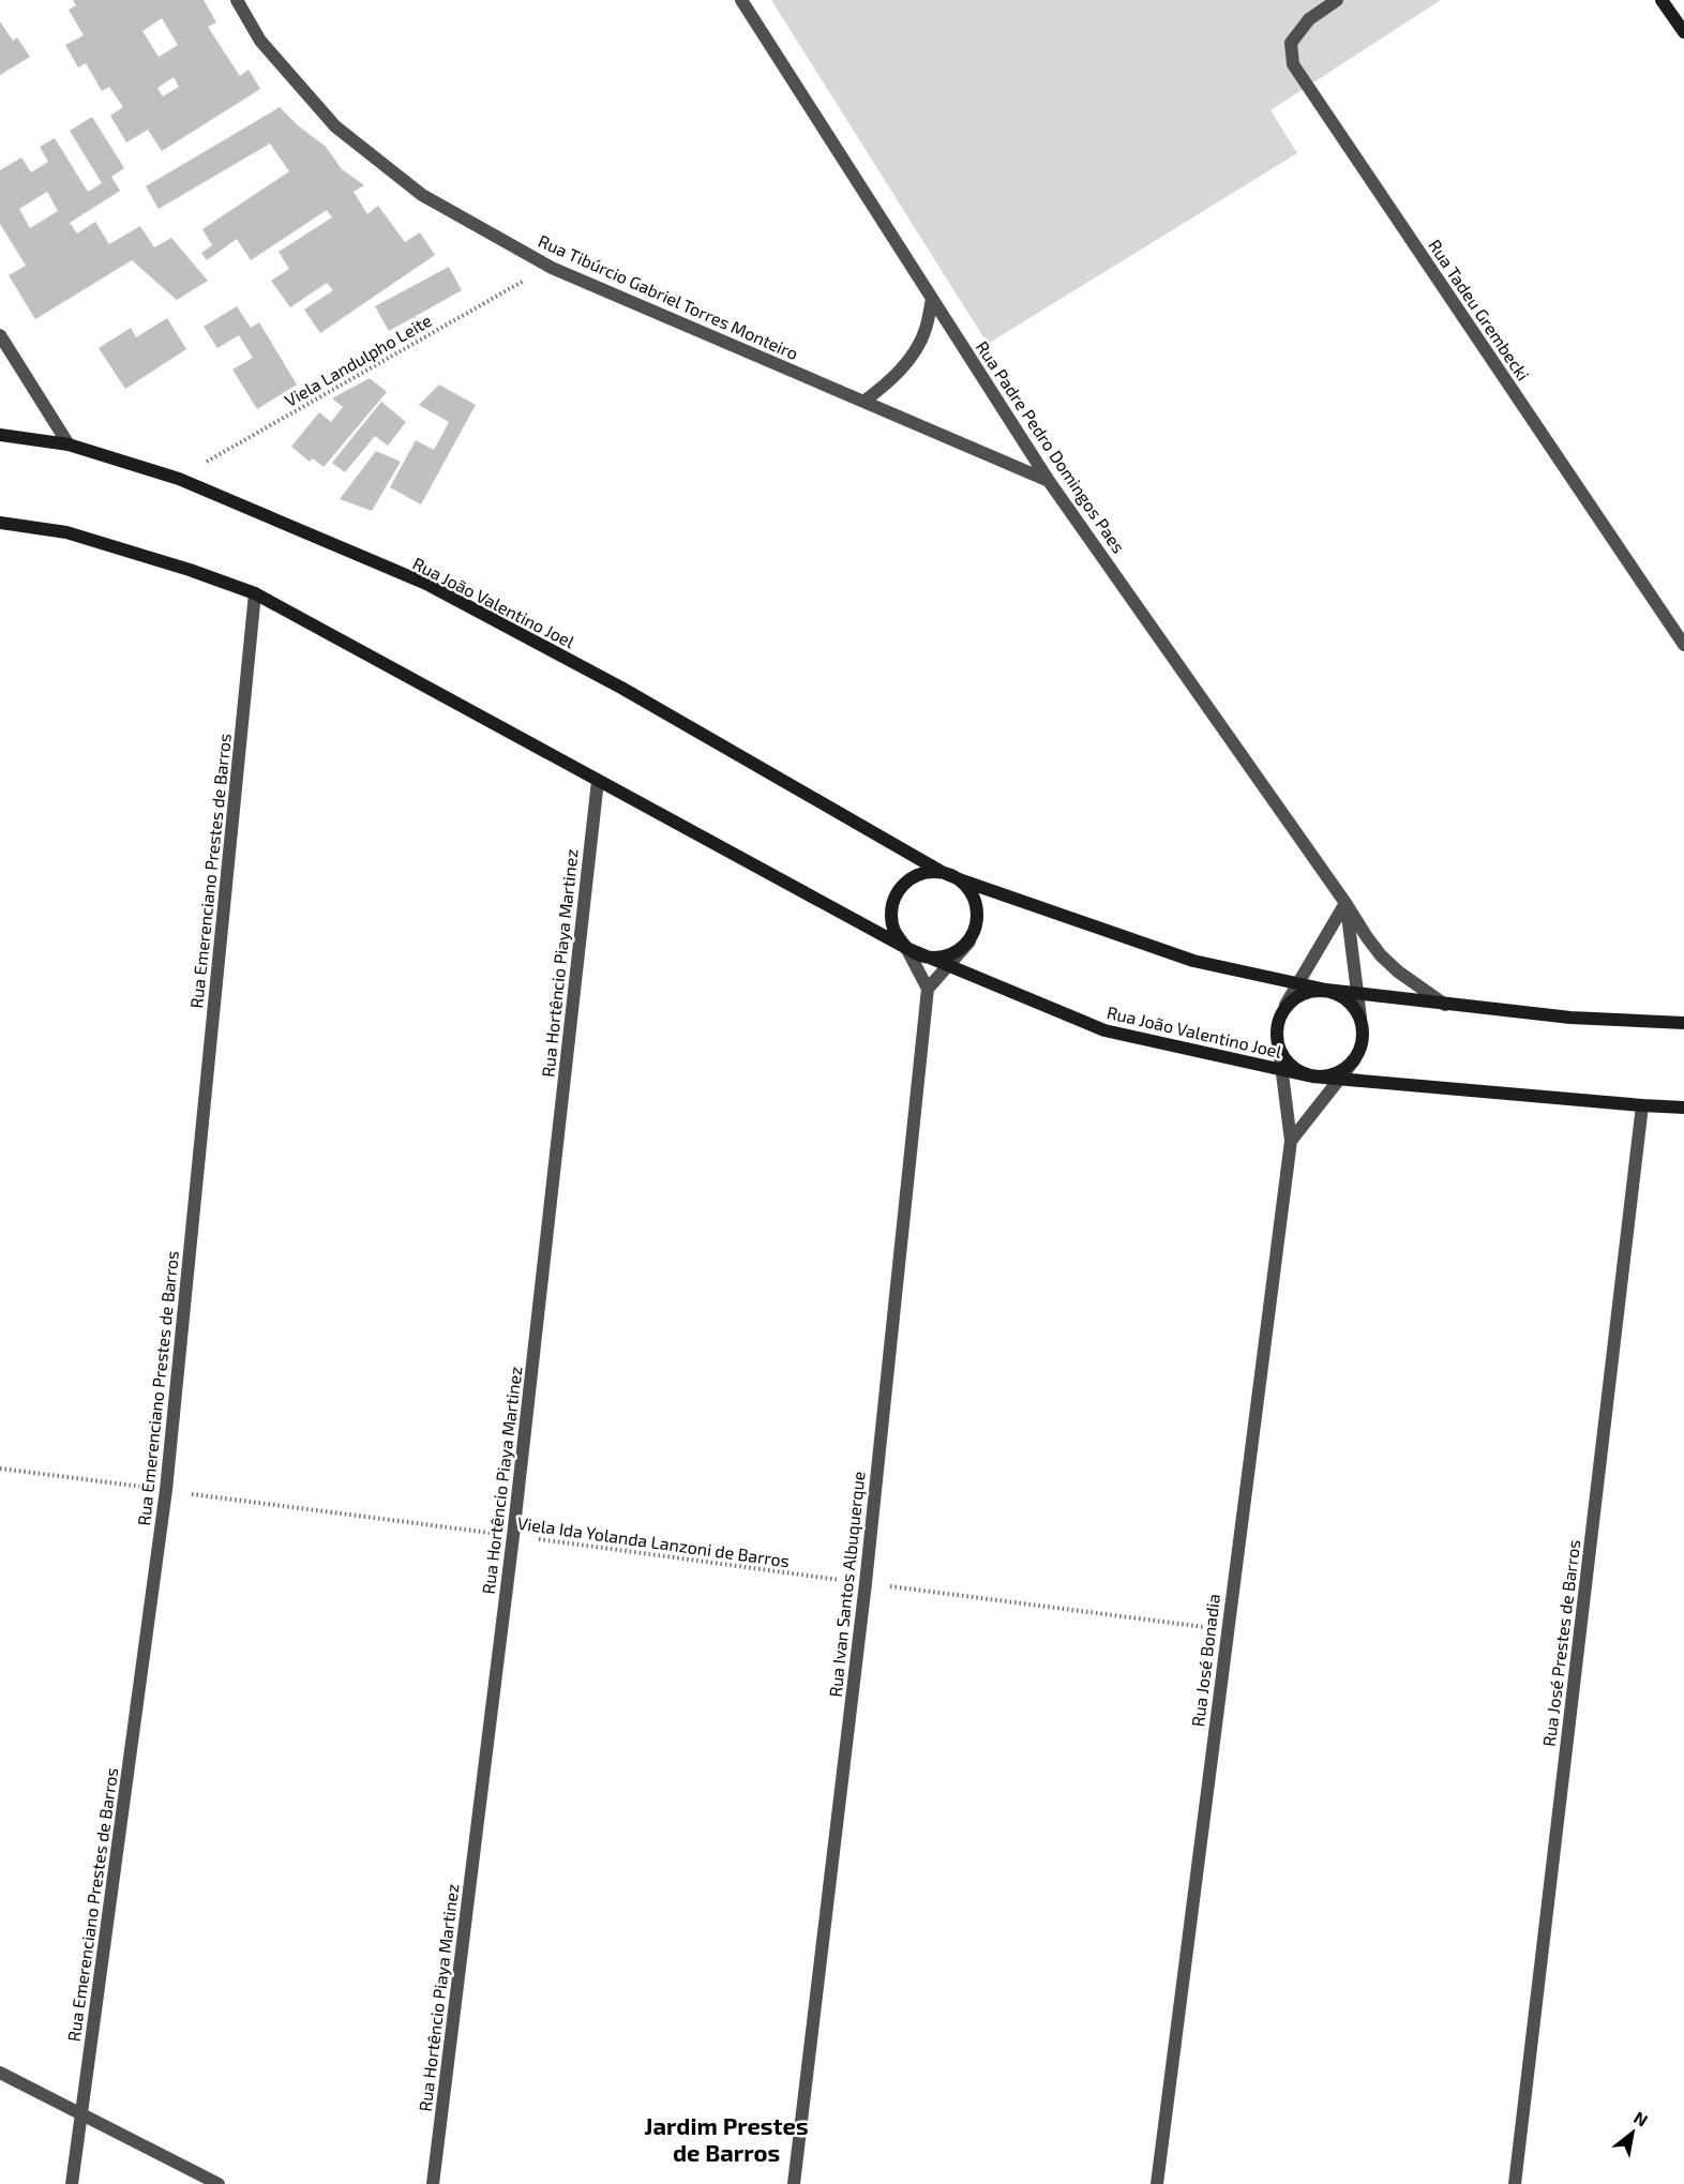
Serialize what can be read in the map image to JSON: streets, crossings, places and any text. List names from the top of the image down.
{
  "streets": {
    "street": [
      "Rua Tibúrcio Gabriel Torres Monteiro",
      "Rua Tadeu Grembecki",
      "Rua Padre Pedro Domingos Paes",
      "Rua João Valentino Joel",
      "Rua Emerenciano Prestes de Barros",
      "Rua Hortêncio Piaya Martinez",
      "Rua Ivan Santos Albuquerque",
      "Rua José Prestes de Barros",
      "Rua José Bonadia"
    ],
    "path": ["Viela Landulpho Leite", "Viela Ida Yolanda Lanzoni de Barros"]
  },
  "crossings": [
    ["Rua Tibúrcio Gabriel Torres Monteiro", "Viela Landulpho Leite"],
    ["Rua Tibúrcio Gabriel Torres Monteiro", "Rua Padre Pedro Domingos Paes"],
    ["Viela Landulpho Leite", "Rua João Valentino Joel"],
    ["Rua Padre Pedro Domingos Paes", "Rua João Valentino Joel"],
    ["Rua Padre Pedro Domingos Paes", "Rua José Bonadia"],
    ["Rua João Valentino Joel", "Rua Emerenciano Prestes de Barros"],
    ["Rua João Valentino Joel", "Rua Hortêncio Piaya Martinez"],
    ["Rua João Valentino Joel", "Rua José Prestes de Barros"],
    ["Rua João Valentino Joel", "Rua José Bonadia"],
    ["Rua Emerenciano Prestes de Barros", "Viela Ida Yolanda Lanzoni de Barros"],
    ["Rua Hortêncio Piaya Martinez", "Viela Ida Yolanda Lanzoni de Barros"],
    ["Viela Ida Yolanda Lanzoni de Barros", "Rua Ivan Santos Albuquerque"],
    ["Viela Ida Yolanda Lanzoni de Barros", "Rua José Bonadia"]
  ],
  "districts": ["Jardim Prestes de Barros"],
  "north": "top right"
}
